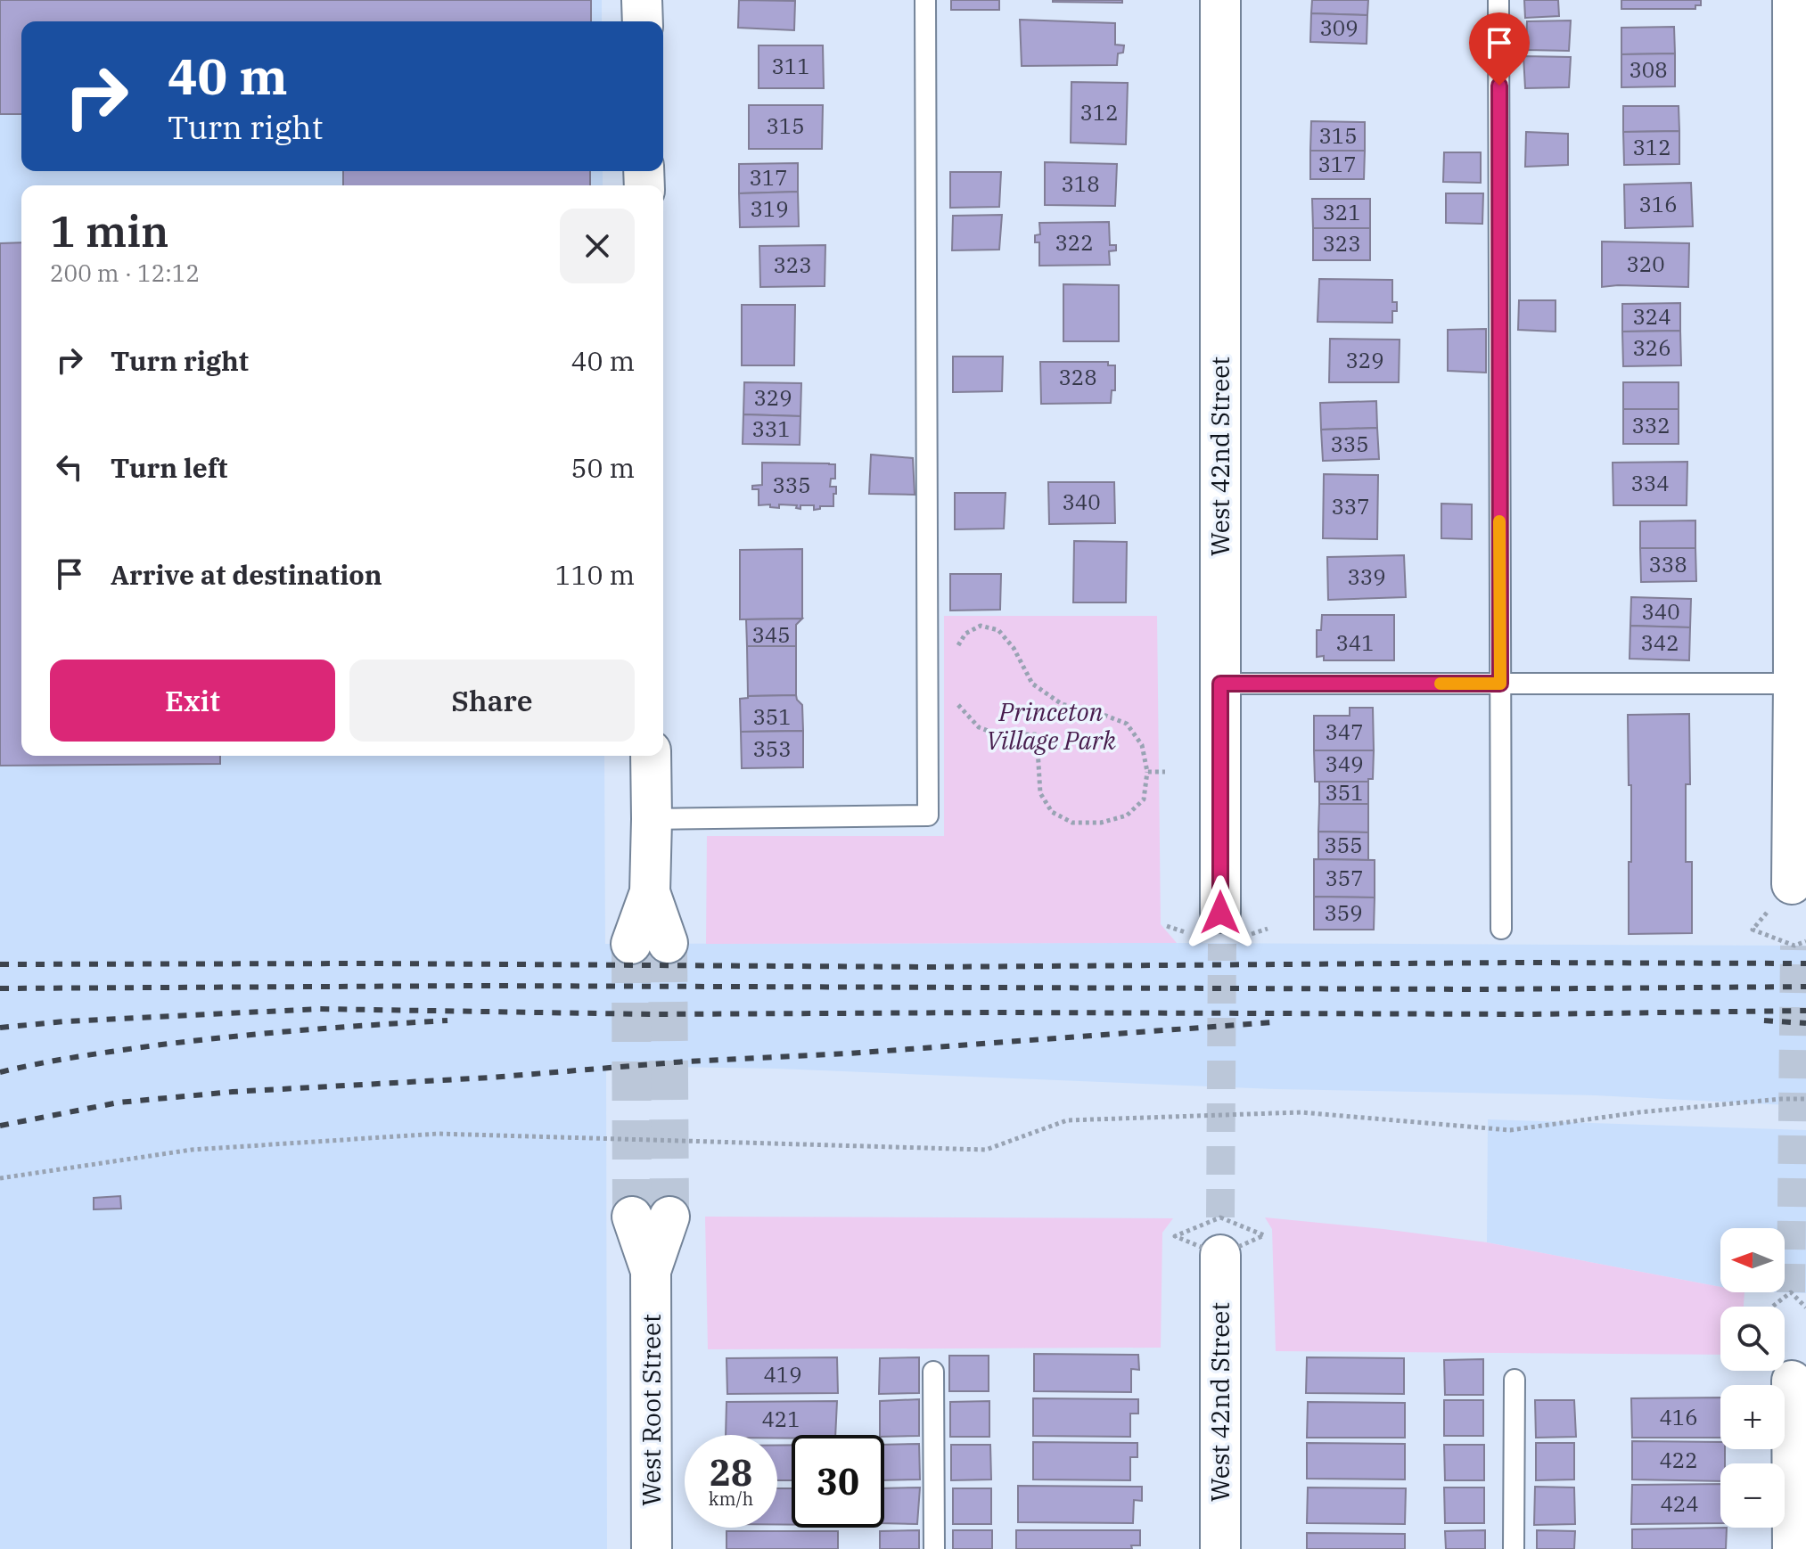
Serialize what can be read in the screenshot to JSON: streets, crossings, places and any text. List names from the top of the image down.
{
  "streets": {
    "street": ["West 42nd Street", "West Root Street"]
  },
  "parks": ["Princeton Village Park"],
  "house_numbers": [
    "309",
    "311",
    "308",
    "312",
    "315",
    "315",
    "312",
    "317",
    "317",
    "318",
    "316",
    "319",
    "321",
    "322",
    "323",
    "320",
    "323",
    "324",
    "326",
    "329",
    "328",
    "329",
    "332",
    "331",
    "335",
    "334",
    "335",
    "340",
    "337",
    "338",
    "339",
    "340",
    "345",
    "341",
    "342",
    "351",
    "347",
    "353",
    "349",
    "351",
    "355",
    "357",
    "359",
    "419",
    "416",
    "421",
    "422",
    "424"
  ],
  "north": "left",
  "page": {
    "turn": ["40 m", "Turn right"],
    "heading": ["1 min", "200 m · 12:12"],
    "list": [
      {
        "name": "Turn right",
        "value": "40 m"
      },
      {
        "name": "Turn left",
        "value": "50 m"
      },
      {
        "name": "Arrive at destination",
        "value": "110 m"
      }
    ],
    "buttons": ["Exit", "Share"],
    "map_buttons": ["+", "−"],
    "speed": "28 km/h",
    "limit": "30"
  }
}
